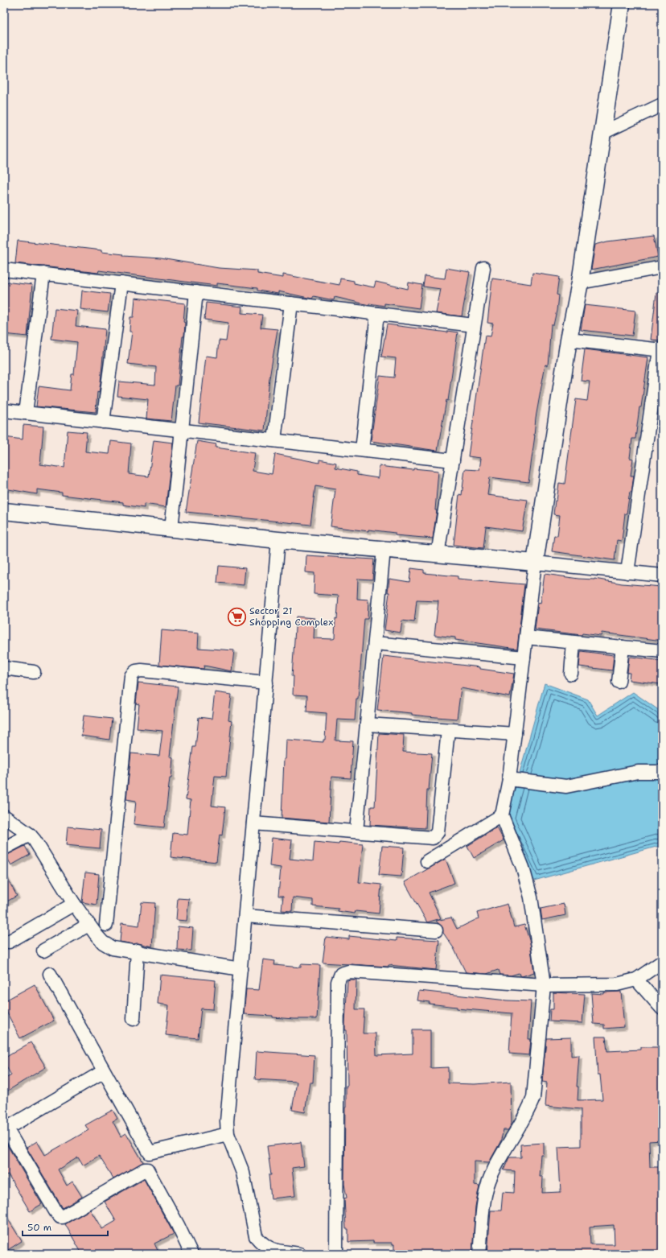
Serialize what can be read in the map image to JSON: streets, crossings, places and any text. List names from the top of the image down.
{
  "places": {
    "supermarket": ["Sector 21 Shopping Complex"]
  },
  "scale_bar": "50 m"
}
